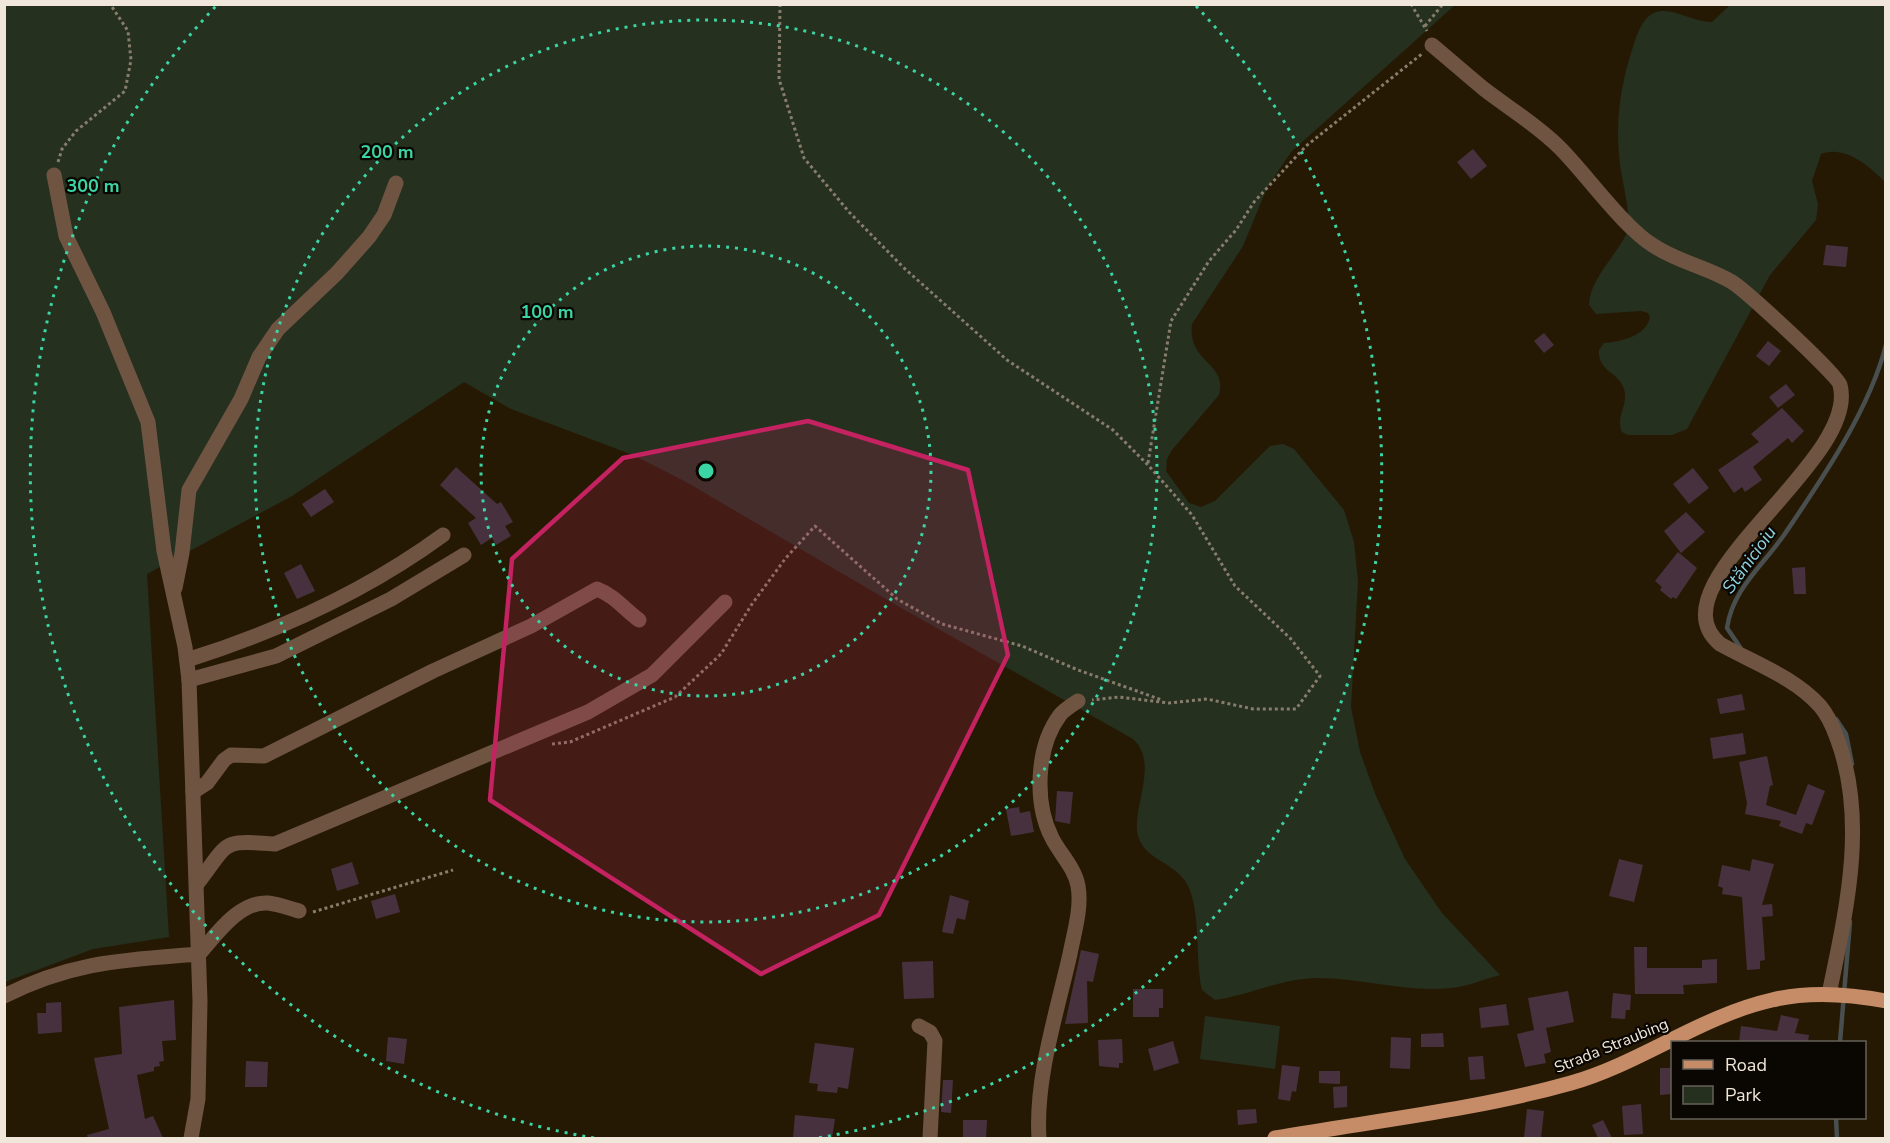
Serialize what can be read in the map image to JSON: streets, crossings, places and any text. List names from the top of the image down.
{
  "streets": {
    "main road": ["Strada Straubing"]
  },
  "water": ["Stănicioiu"],
  "legend": ["Road", "Park"],
  "rings": ["200 m", "300 m", "100 m"]
}
